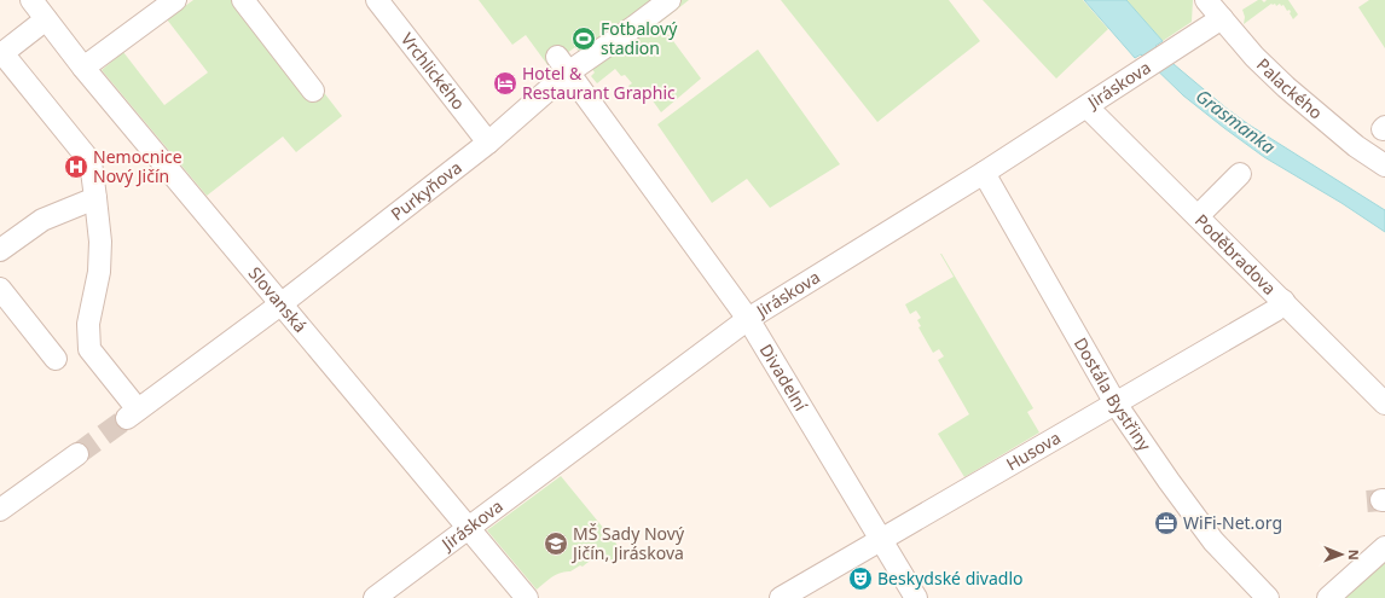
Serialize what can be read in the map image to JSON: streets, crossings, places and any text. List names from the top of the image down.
{
  "streets": {
    "street": [
      "Vrchlického",
      "Jiráskova",
      "Palackého",
      "Purkyňova",
      "Poděbradova",
      "Slovanská",
      "Divadelní",
      "Dostála Bystřiny",
      "Husova"
    ]
  },
  "crossings": [
    ["Vrchlického", "Purkyňova"],
    ["Jiráskova", "Palackého"],
    ["Jiráskova", "Poděbradova"],
    ["Jiráskova", "Slovanská"],
    ["Jiráskova", "Divadelní"],
    ["Jiráskova", "Dostála Bystřiny"],
    ["Purkyňova", "Slovanská"],
    ["Purkyňova", "Divadelní"],
    ["Poděbradova", "Husova"],
    ["Divadelní", "Husova"],
    ["Dostála Bystřiny", "Husova"]
  ],
  "water": ["Grasmanka"],
  "places": {
    "sports": ["Fotbalový stadion"],
    "hotel": ["Hotel & Restaurant Graphic"],
    "hospital": ["Nemocnice Nový Jičín"],
    "office": ["WiFi-Net.org"],
    "school or university": ["MŠ Sady Nový Jičín, Jiráskova"],
    "theatre": ["Beskydské divadlo"]
  },
  "north": "right"
}
